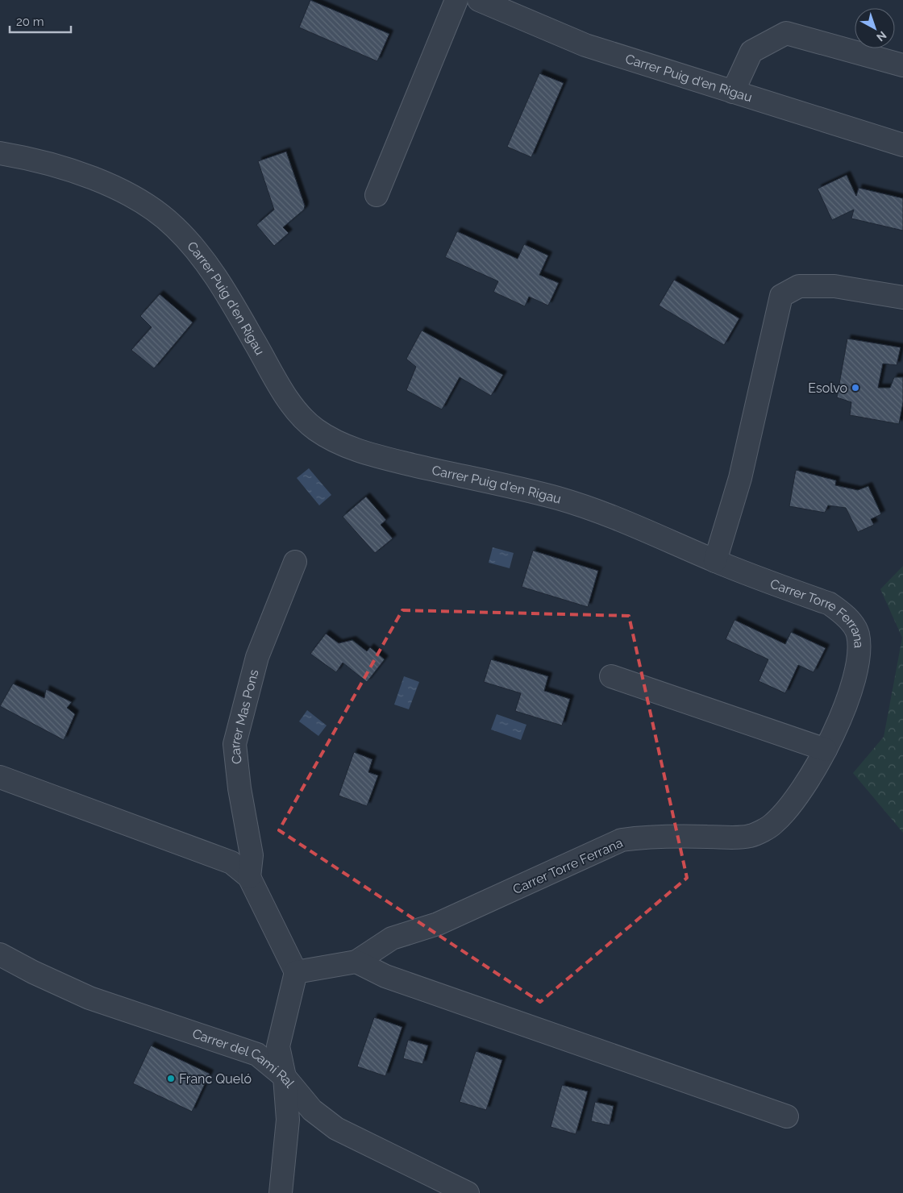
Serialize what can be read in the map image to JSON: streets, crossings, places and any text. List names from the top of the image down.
{
  "streets": {
    "street": [
      "Carrer Puig d'en Rigau",
      "Carrer Torre Ferrana",
      "Carrer Mas Pons",
      "Carrer del Camí Ral"
    ]
  },
  "crossings": [
    ["Carrer Puig d'en Rigau", "Carrer Torre Ferrana"]
  ],
  "places": ["Esolvo", "Franc Queló"],
  "scale_bar": "20 m",
  "north": "bottom right"
}
